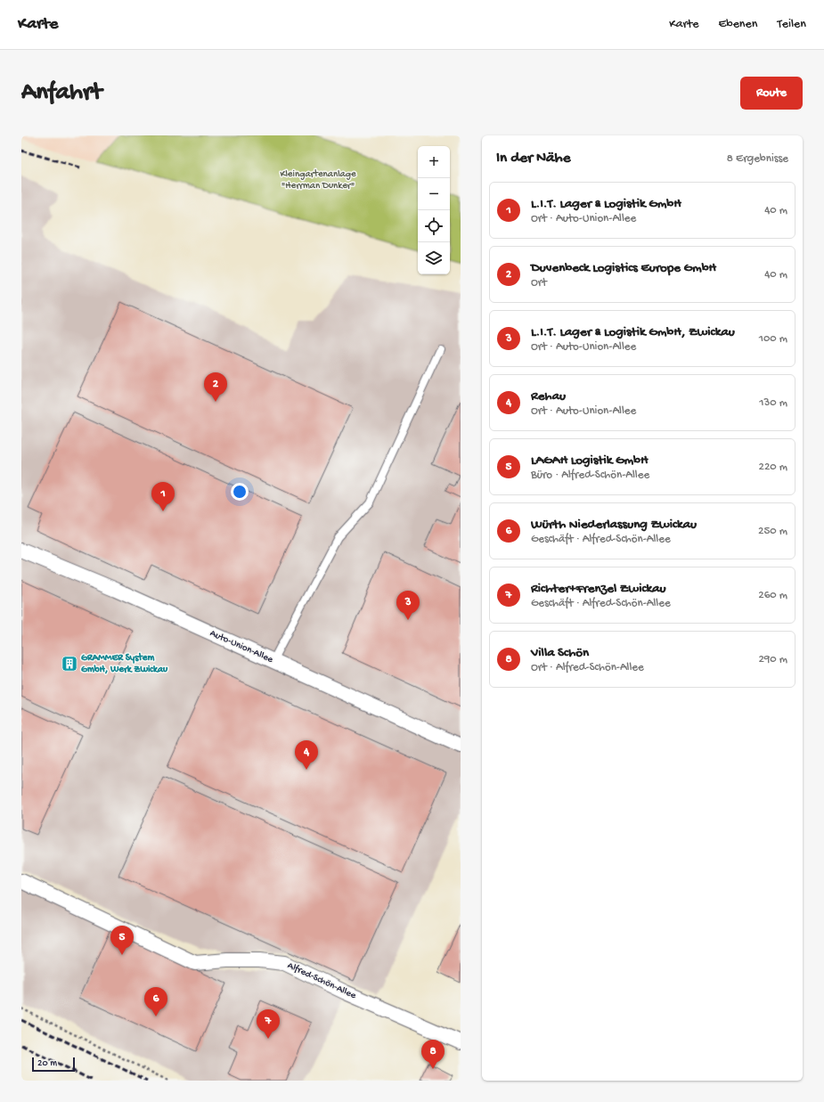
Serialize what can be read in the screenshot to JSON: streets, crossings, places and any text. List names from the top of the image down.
{
  "streets": {
    "street": ["Auto-Union-Allee", "Alfred-Schön-Allee"]
  },
  "parks": ["Kleingartenanlage \"Herrman Dunker\""],
  "places": {
    "building": ["GRAMMER System GmbH, Werk Zwickau"]
  },
  "scale_bar": "20 m",
  "page": {
    "header": "Karte",
    "nav": ["Karte", "Ebenen", "Teilen"],
    "buttons": "Route",
    "title": "Anfahrt",
    "heading": ["In der Nähe", "8 Ergebnisse"],
    "map_buttons": ["+", "−"],
    "list": [
      {
        "mark": "1",
        "name": "L.I.T. Lager & Logistik GmbH",
        "note": "Ort · Auto-Union-Allee",
        "value": "40 m"
      },
      {
        "mark": "2",
        "name": "Duvenbeck Logistics Europe GmbH",
        "note": "Ort",
        "value": "40 m"
      },
      {
        "mark": "3",
        "name": "L.I.T. Lager & Logistik GmbH, Zwickau",
        "note": "Ort · Auto-Union-Allee",
        "value": "100 m"
      },
      {
        "mark": "4",
        "name": "Rehau",
        "note": "Ort · Auto-Union-Allee",
        "value": "130 m"
      },
      {
        "mark": "5",
        "name": "LAGAH Logistik GmbH",
        "note": "Büro · Alfred-Schön-Allee",
        "value": "220 m"
      },
      {
        "mark": "6",
        "name": "Würth Niederlassung Zwickau",
        "note": "Geschäft · Alfred-Schön-Allee",
        "value": "250 m"
      },
      {
        "mark": "7",
        "name": "Richter+Frenzel Zwickau",
        "note": "Geschäft · Alfred-Schön-Allee",
        "value": "260 m"
      },
      {
        "mark": "8",
        "name": "Villa Schön",
        "note": "Ort · Alfred-Schön-Allee",
        "value": "290 m"
      }
    ],
    "pins": [
      "2",
      "1",
      "3",
      "4",
      "5",
      "6",
      "7",
      "8"
    ],
    "scale": "20 m"
  }
}
